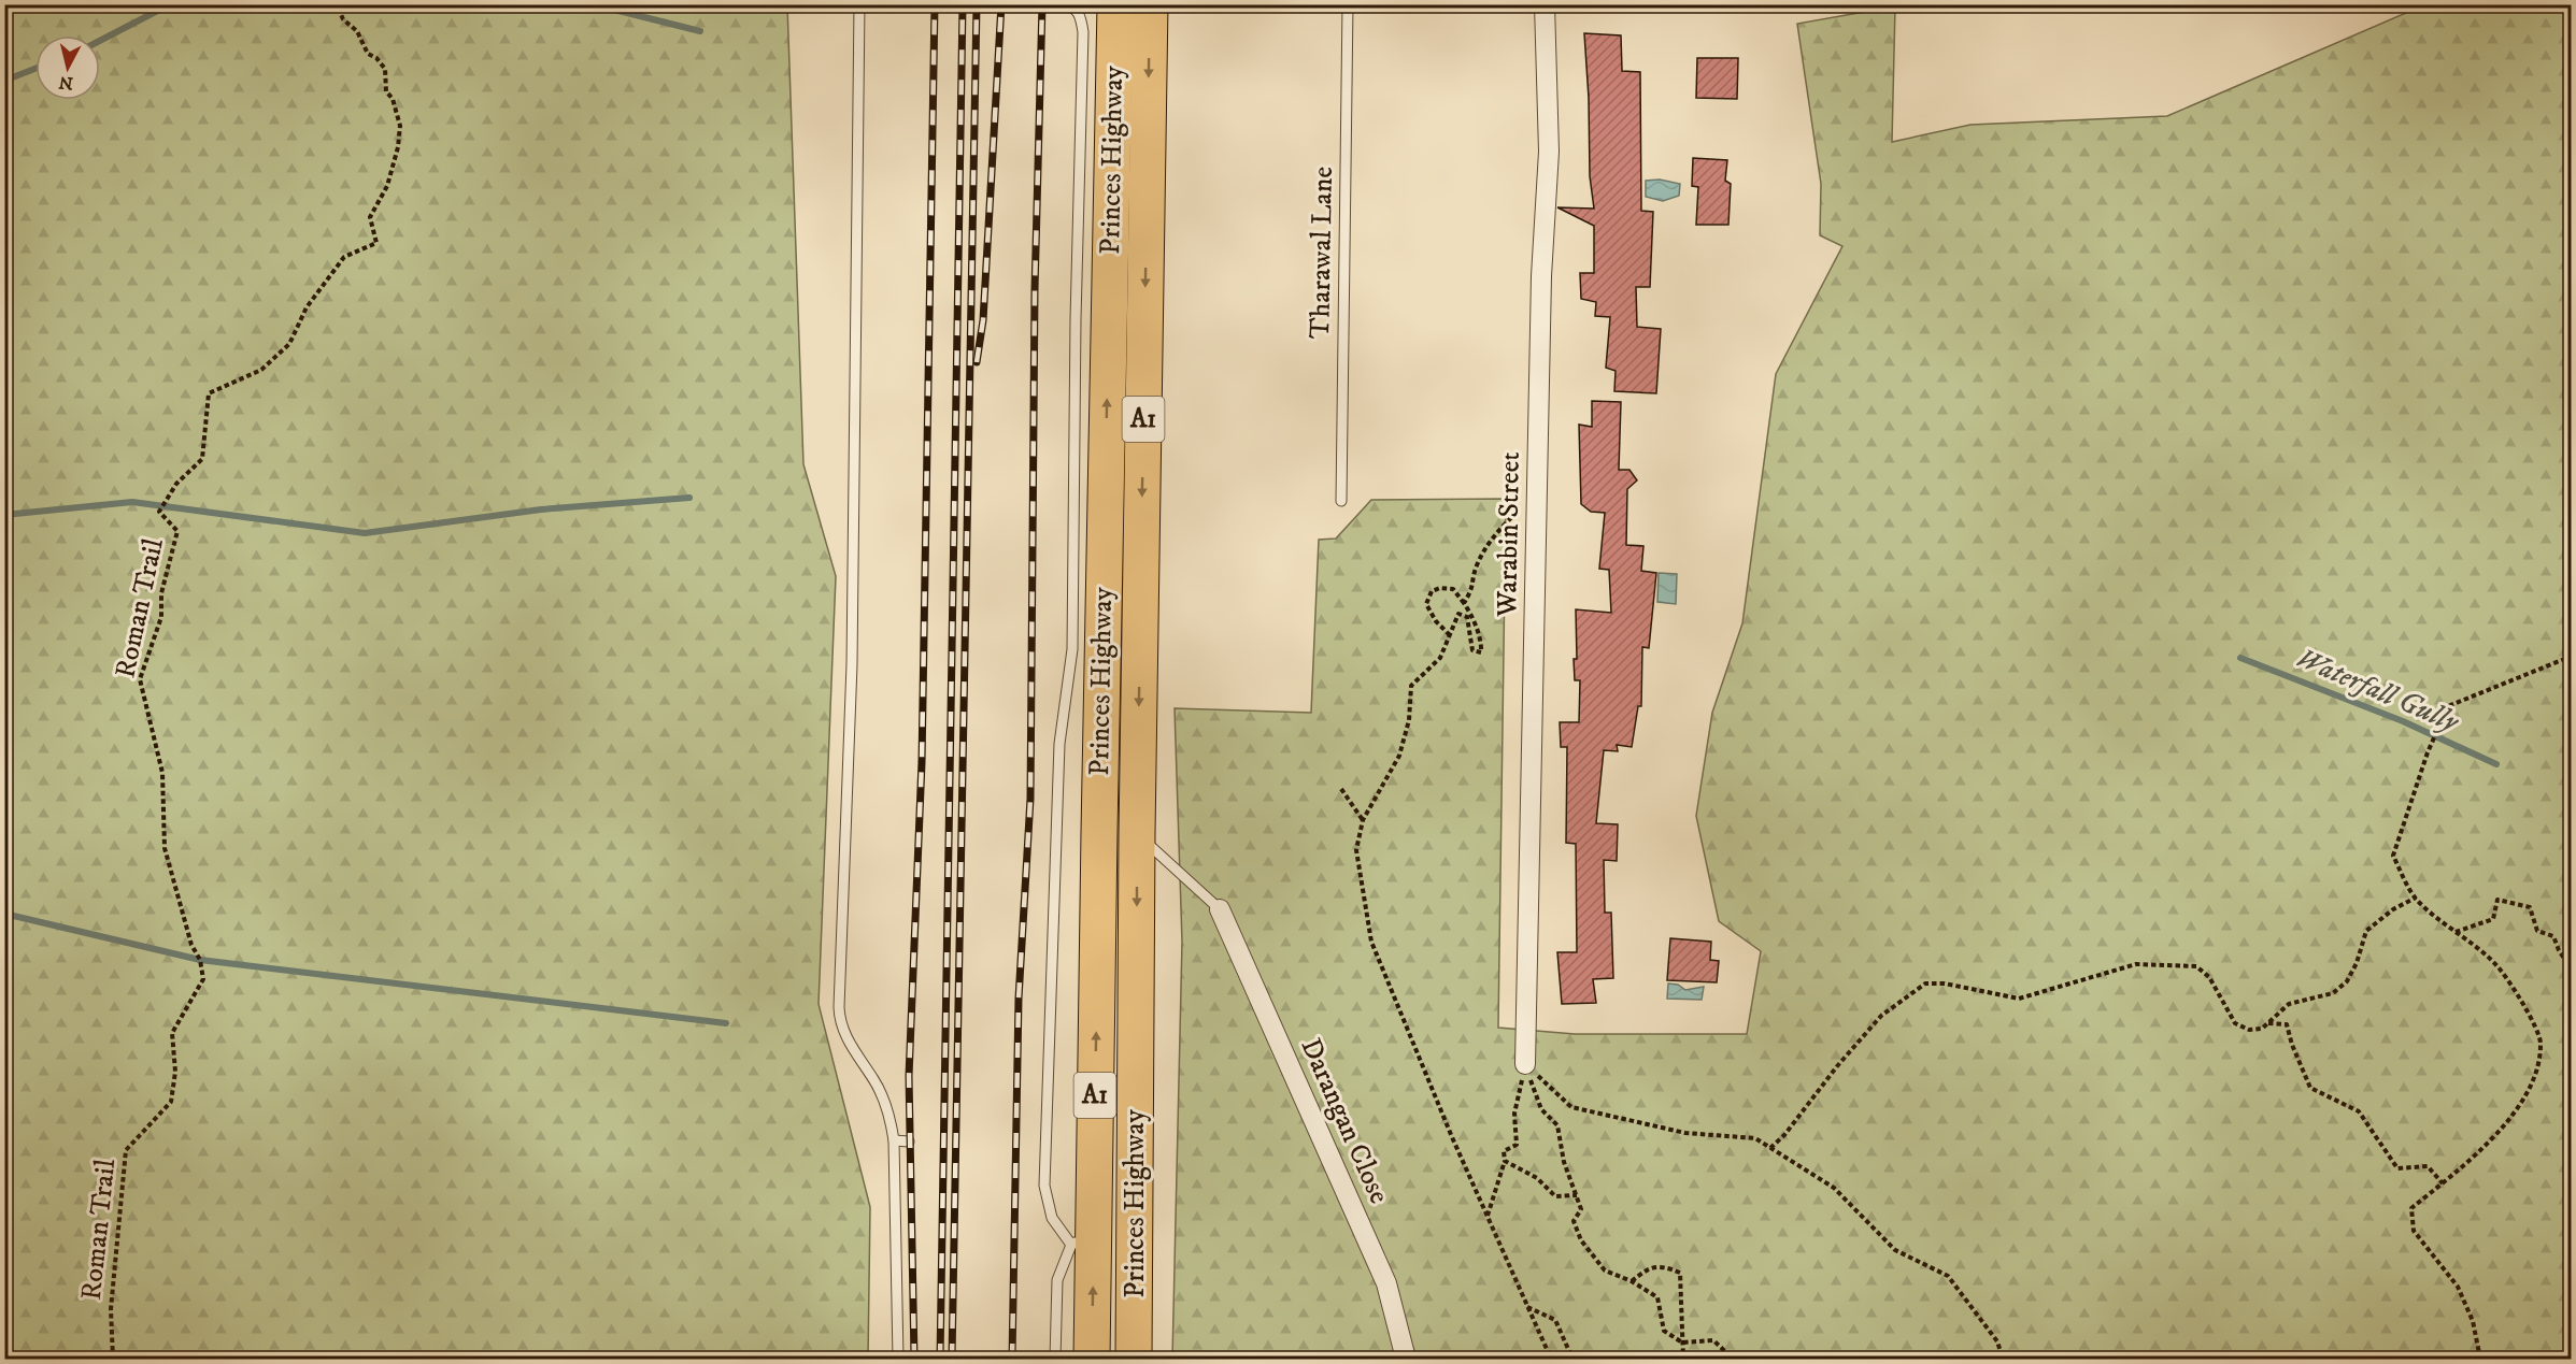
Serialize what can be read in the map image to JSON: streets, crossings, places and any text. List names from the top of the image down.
{
  "streets": {
    "highway": ["Princes Highway", "A1"],
    "street": ["Warabin Street", "Darangan Close"],
    "lane": ["Tharawal Lane"],
    "path": ["Roman Trail"]
  },
  "water": ["Waterfall Gully"],
  "north": "bottom"
}
